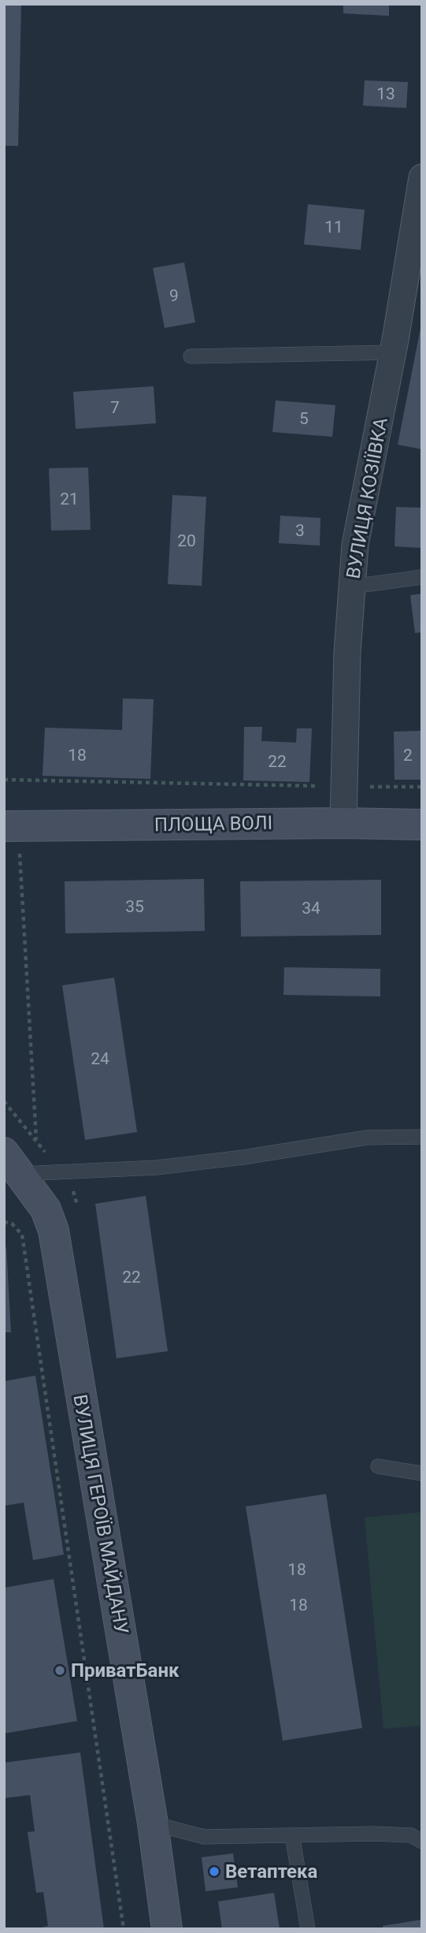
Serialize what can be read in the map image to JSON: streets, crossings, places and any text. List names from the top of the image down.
{
  "streets": {
    "main road": ["ПЛОЩА ВОЛІ", "ВУЛИЦЯ ГЕРОЇВ МАЙДАНУ"],
    "street": ["ВУЛИЦЯ КОЗІЇВКА"]
  },
  "crossings": [
    ["ВУЛИЦЯ КОЗІЇВКА", "ПЛОЩА ВОЛІ"]
  ],
  "places": ["ПриватБанк", "Ветаптека"],
  "house_numbers": [
    "13",
    "11",
    "9",
    "7",
    "5",
    "21",
    "3",
    "20",
    "18",
    "2",
    "22",
    "35",
    "34",
    "24",
    "22",
    "18",
    "18"
  ]
}
